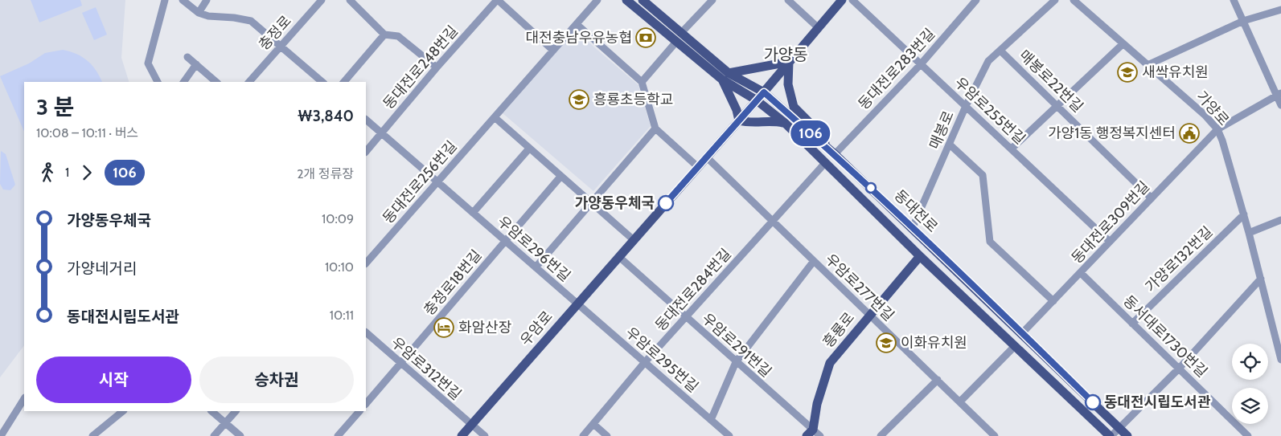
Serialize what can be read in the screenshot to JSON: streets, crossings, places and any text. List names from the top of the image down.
{
  "streets": {
    "main road": ["동대전로", "우암로", "흥룡로"],
    "street": [
      "충정로",
      "동대전로248번길",
      "동대전로283번길",
      "매봉로22번길",
      "가양로",
      "우암로255번길",
      "매봉로",
      "동대전로256번길",
      "동대전로309번길",
      "우암로296번길",
      "가양로132번길",
      "충정로18번길",
      "우암로277번길",
      "동대전로284번길",
      "동서대로1730번길",
      "우암로291번길",
      "우암로295번길",
      "우암로312번길"
    ]
  },
  "crossings": [
    ["동대전로248번길", "우암로296번길"],
    ["동대전로283번길", "우암로255번길"],
    ["동대전로283번길", "동대전로"],
    ["매봉로22번길", "매봉로"],
    ["매봉로22번길", "동대전로309번길"],
    ["가양로", "동대전로309번길"],
    ["가양로", "가양로132번길"],
    ["우암로255번길", "매봉로"],
    ["우암로255번길", "동대전로309번길"],
    ["매봉로", "동대전로"],
    ["동대전로256번길", "우암로296번길"],
    ["동대전로", "동대전로309번길"],
    ["동대전로", "동대전로284번길"],
    ["동대전로", "우암로"],
    ["동대전로", "흥룡로"],
    ["동대전로309번길", "동서대로1730번길"],
    ["우암로296번길", "충정로18번길"],
    ["우암로296번길", "우암로"],
    ["우암로296번길", "우암로295번길"],
    ["가양로132번길", "동서대로1730번길"],
    ["충정로18번길", "우암로312번길"],
    ["우암로277번길", "동대전로284번길"],
    ["우암로277번길", "우암로"],
    ["우암로277번길", "흥룡로"],
    ["동대전로284번길", "우암로291번길"],
    ["동대전로284번길", "우암로295번길"],
    ["우암로", "우암로291번길"],
    ["우암로", "우암로295번길"],
    ["우암로", "우암로312번길"],
    ["흥룡로", "우암로291번길"]
  ],
  "districts": ["가양동"],
  "places": {
    "bank": ["대전충남우유농협"],
    "school or university": ["새싹유치원", "흥룡초등학교", "이화유치원"],
    "public building": ["가양1동 행정복지센터"],
    "other": ["가양동우체국", "동대전시립도서관"],
    "hotel": ["화암산장"]
  },
  "lines": ["bus line 106"],
  "page": {
    "on_map": "106",
    "heading": ["3 분", "10:08 – 10:11 · 버스", "₩3,840"],
    "legs": ["1", "106", "2개 정류장"],
    "list": [
      {
        "name": "가양동우체국",
        "value": "10:09"
      },
      {
        "name": "가양네거리",
        "value": "10:10"
      },
      {
        "name": "동대전시립도서관",
        "value": "10:11"
      }
    ],
    "buttons": ["시작", "승차권"]
  }
}
